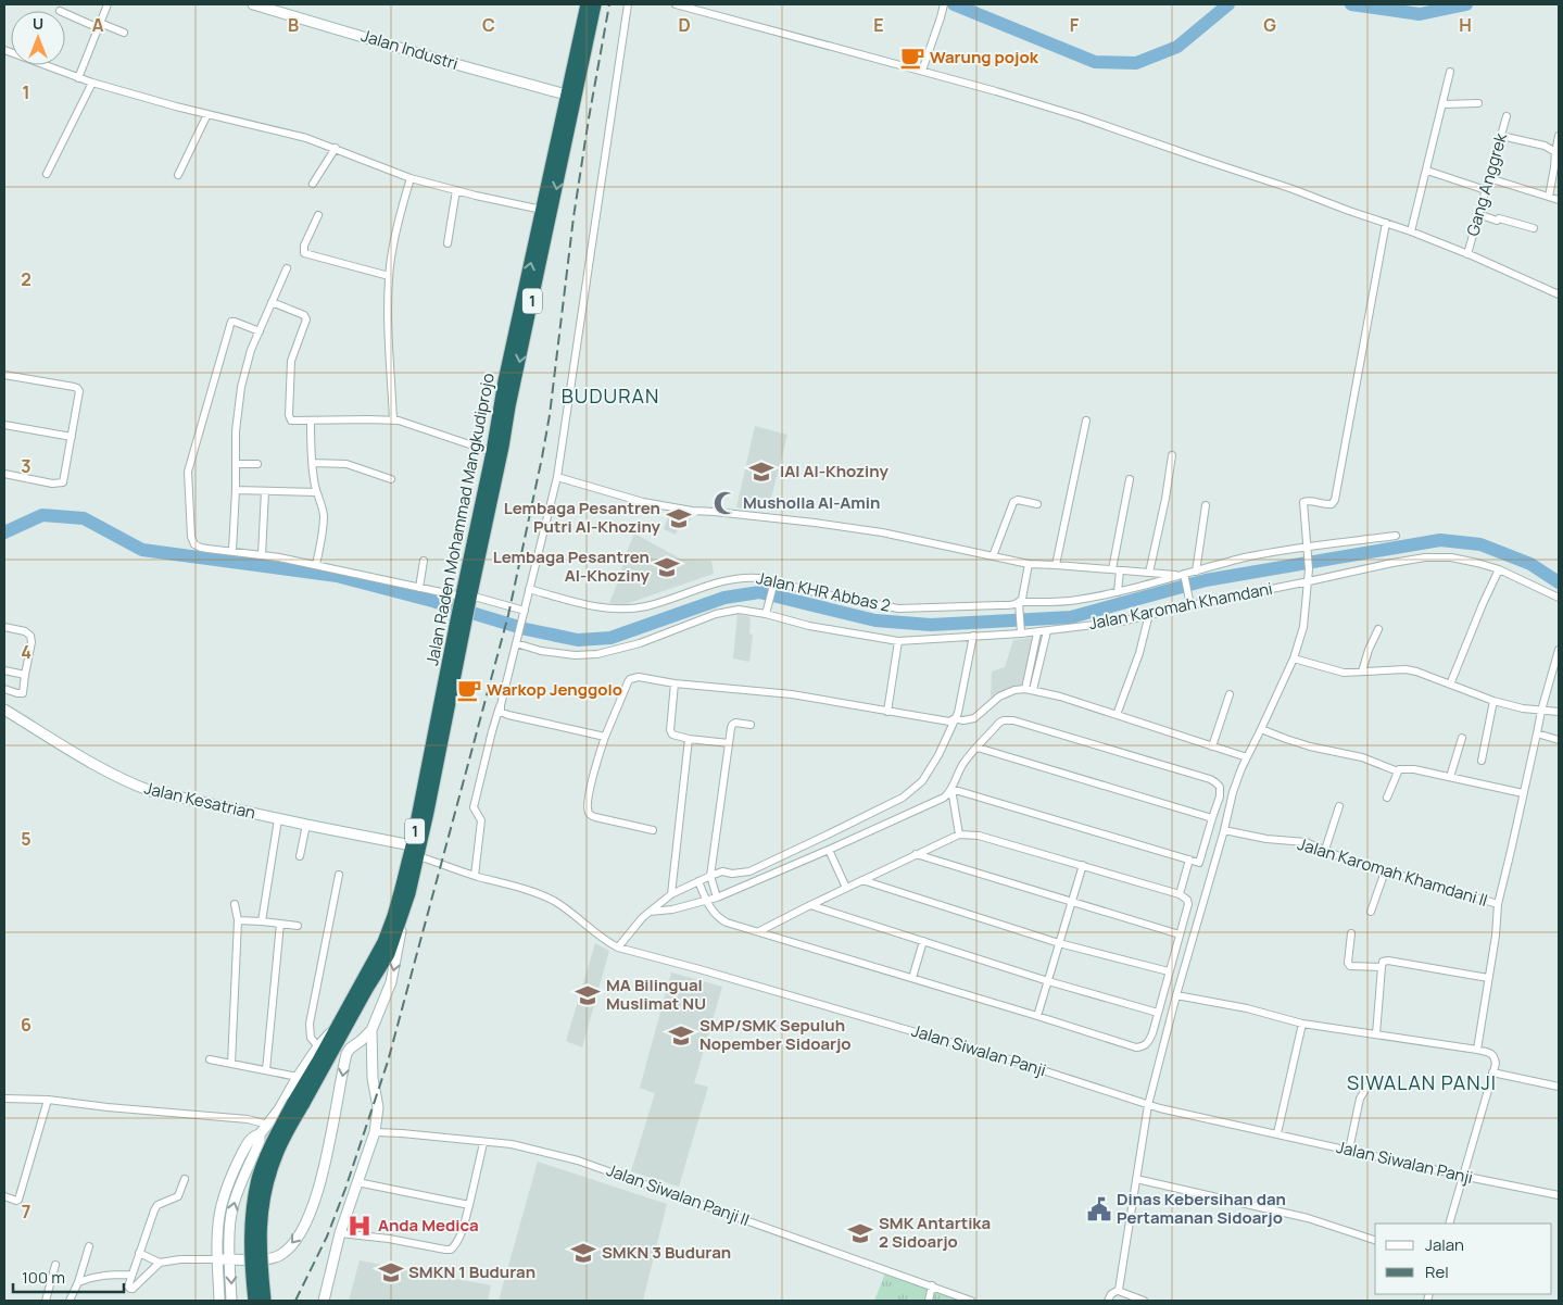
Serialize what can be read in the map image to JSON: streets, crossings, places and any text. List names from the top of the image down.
{
  "streets": {
    "highway": ["1", "Jalan Raden Mohammad Mangkudiprojo"],
    "street": [
      "Jalan Industri",
      "Gang Anggrek",
      "Jalan KHR Abbas 2",
      "Jalan Karomah Khamdani",
      "Jalan Kesatrian",
      "Jalan Karomah Khamdani II",
      "Jalan Siwalan Panji",
      "Jalan Siwalan Panji II"
    ]
  },
  "crossings": [
    ["Jalan Industri", "Jalan Raden Mohammad Mangkudiprojo"],
    ["1", "Jalan Raden Mohammad Mangkudiprojo"],
    ["Jalan Raden Mohammad Mangkudiprojo", "Jalan Kesatrian"],
    ["Jalan Raden Mohammad Mangkudiprojo", "Jalan Siwalan Panji"],
    ["Jalan Raden Mohammad Mangkudiprojo", "Jalan Siwalan Panji II"],
    ["Jalan Kesatrian", "Jalan Siwalan Panji"]
  ],
  "districts": ["BUDURAN", "SIWALAN PANJI"],
  "places": {
    "cafe": ["Warung pojok", "Warkop Jenggolo"],
    "school or university": [
      "IAI Al-Khoziny",
      "Lembaga Pesantren Putri Al-Khoziny",
      "Lembaga Pesantren Al-Khoziny",
      "MA Bilingual Muslimat NU",
      "SMP/SMK Sepuluh Nopember Sidoarjo",
      "SMK Antartika 2 Sidoarjo",
      "SMKN 3 Buduran",
      "SMKN 1 Buduran"
    ],
    "mosque": ["Musholla Al-Amin"],
    "public building": ["Dinas Kebersihan dan Pertamanan Sidoarjo"],
    "hospital": ["Anda Medica"]
  },
  "legend": ["Jalan", "Rel"],
  "scale_bar": "100 m",
  "north": "top",
  "grid": {
    "columns": [
      "A",
      "B",
      "C",
      "D",
      "E",
      "F",
      "G",
      "H"
    ],
    "rows": [
      "1",
      "2",
      "3",
      "4",
      "5",
      "6",
      "7"
    ]
  }
}
